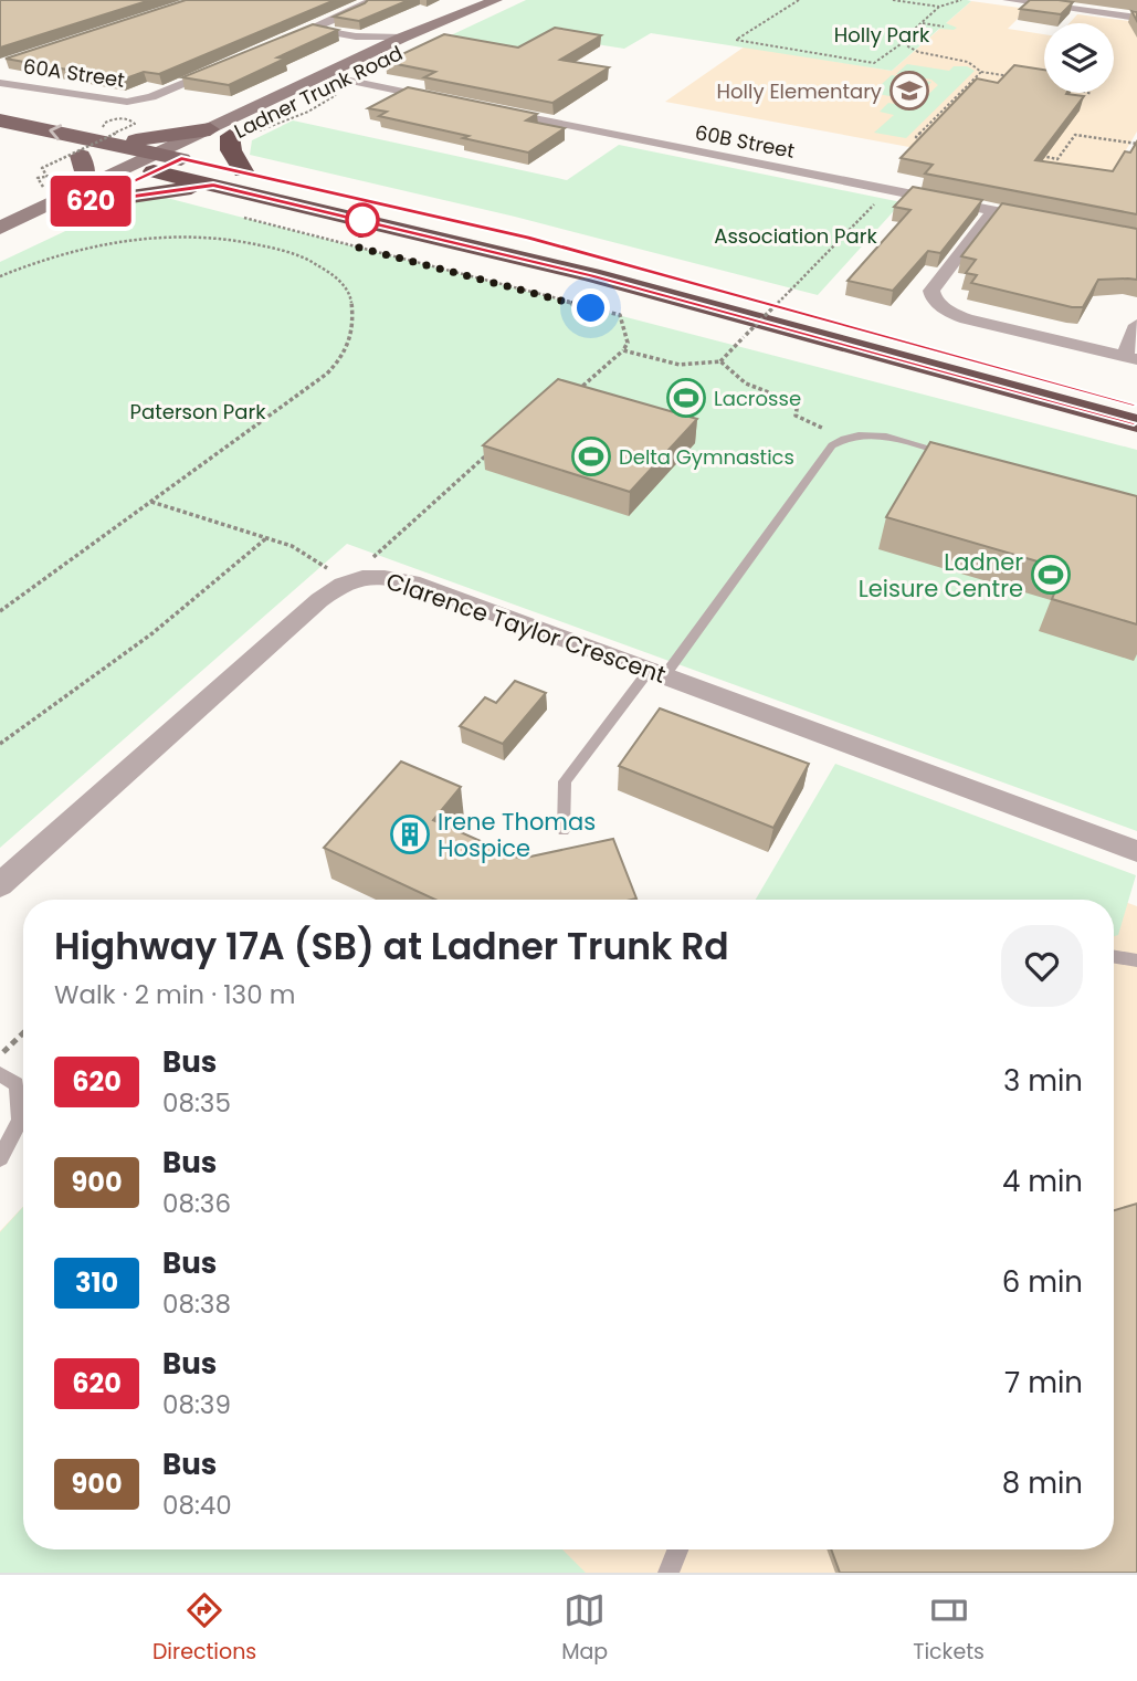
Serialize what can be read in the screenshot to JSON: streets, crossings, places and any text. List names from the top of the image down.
{
  "streets": {
    "main road": ["Ladner Trunk Road"],
    "street": ["60A Street", "60B Street", "Clarence Taylor Crescent"]
  },
  "parks": ["Holly Park", "Association Park", "Paterson Park"],
  "places": {
    "school or university": ["Holly Elementary"],
    "sports": ["Lacrosse", "Delta Gymnastics", "Ladner Leisure Centre"],
    "building": ["Irene Thomas Hospice"]
  },
  "lines": ["bus line 620"],
  "page": {
    "on_map": "620",
    "heading": ["Highway 17A (SB) at Ladner Trunk Rd", "Walk · 2 min · 130 m"],
    "list": [
      {
        "mark": "620",
        "name": "Bus",
        "note": "08:35",
        "value": "3 min"
      },
      {
        "mark": "900",
        "name": "Bus",
        "note": "08:36",
        "value": "4 min"
      },
      {
        "mark": "310",
        "name": "Bus",
        "note": "08:38",
        "value": "6 min"
      },
      {
        "mark": "620",
        "name": "Bus",
        "note": "08:39",
        "value": "7 min"
      },
      {
        "mark": "900",
        "name": "Bus",
        "note": "08:40",
        "value": "8 min"
      }
    ],
    "tabs": ["Directions", "Map", "Tickets"]
  }
}
